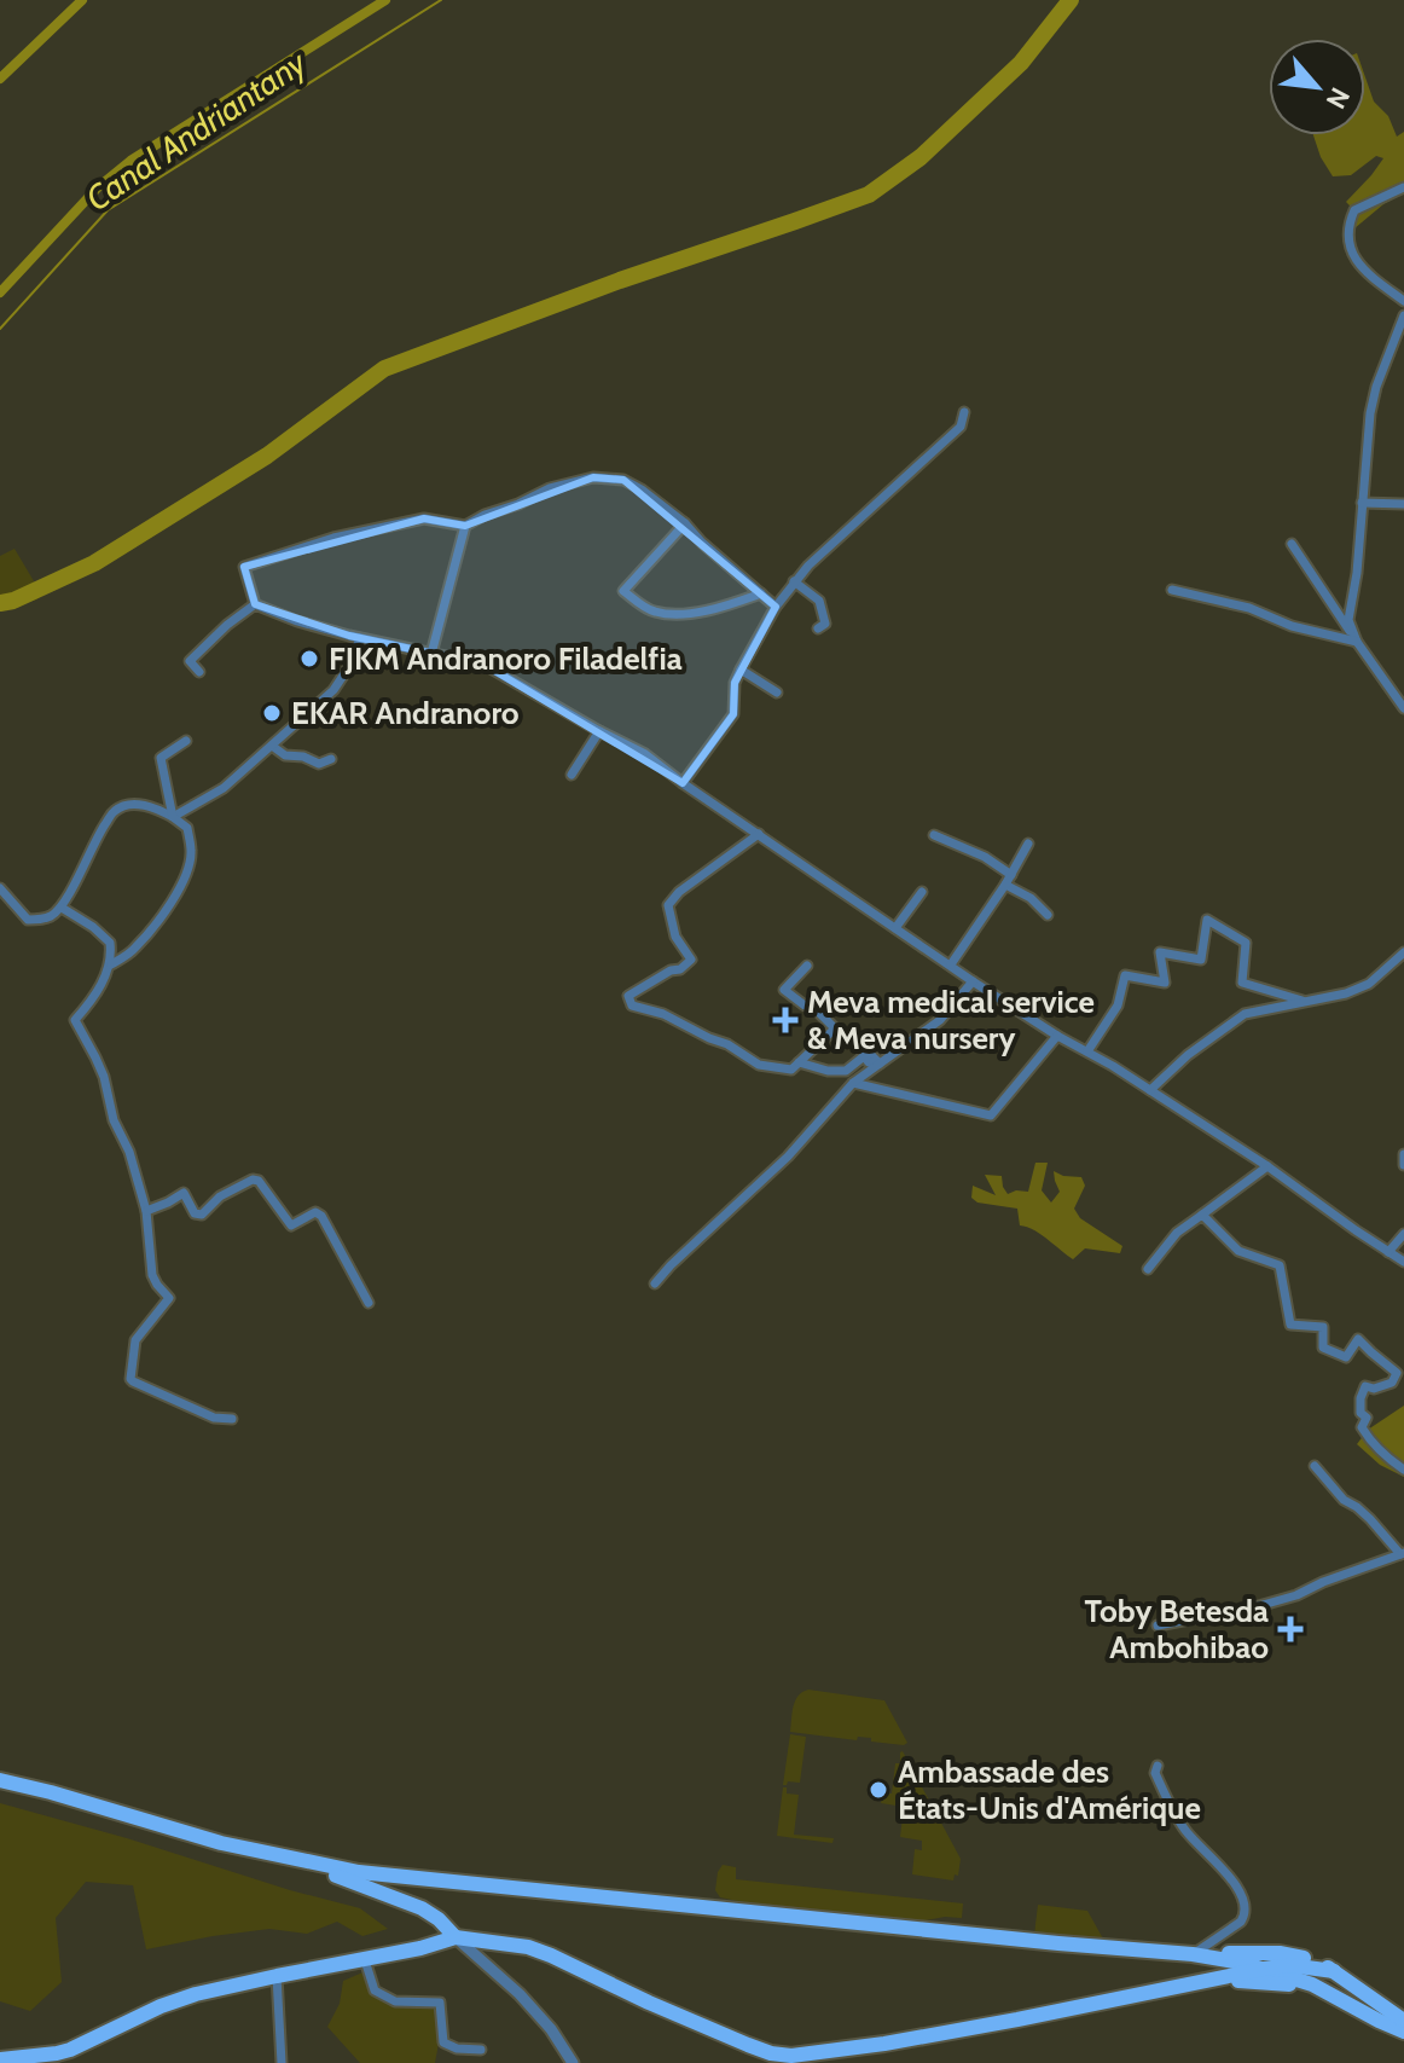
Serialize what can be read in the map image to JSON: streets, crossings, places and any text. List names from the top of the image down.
{
  "water": ["Canal Andriantany"],
  "places": {
    "other": ["FJKM Andranoro Filadelfia", "EKAR Andranoro", "Ambassade des États-Unis d'Amérique"],
    "health": ["Meva medical service & Meva nursery", "Toby Betesda Ambohibao"]
  },
  "north": "bottom right"
}
